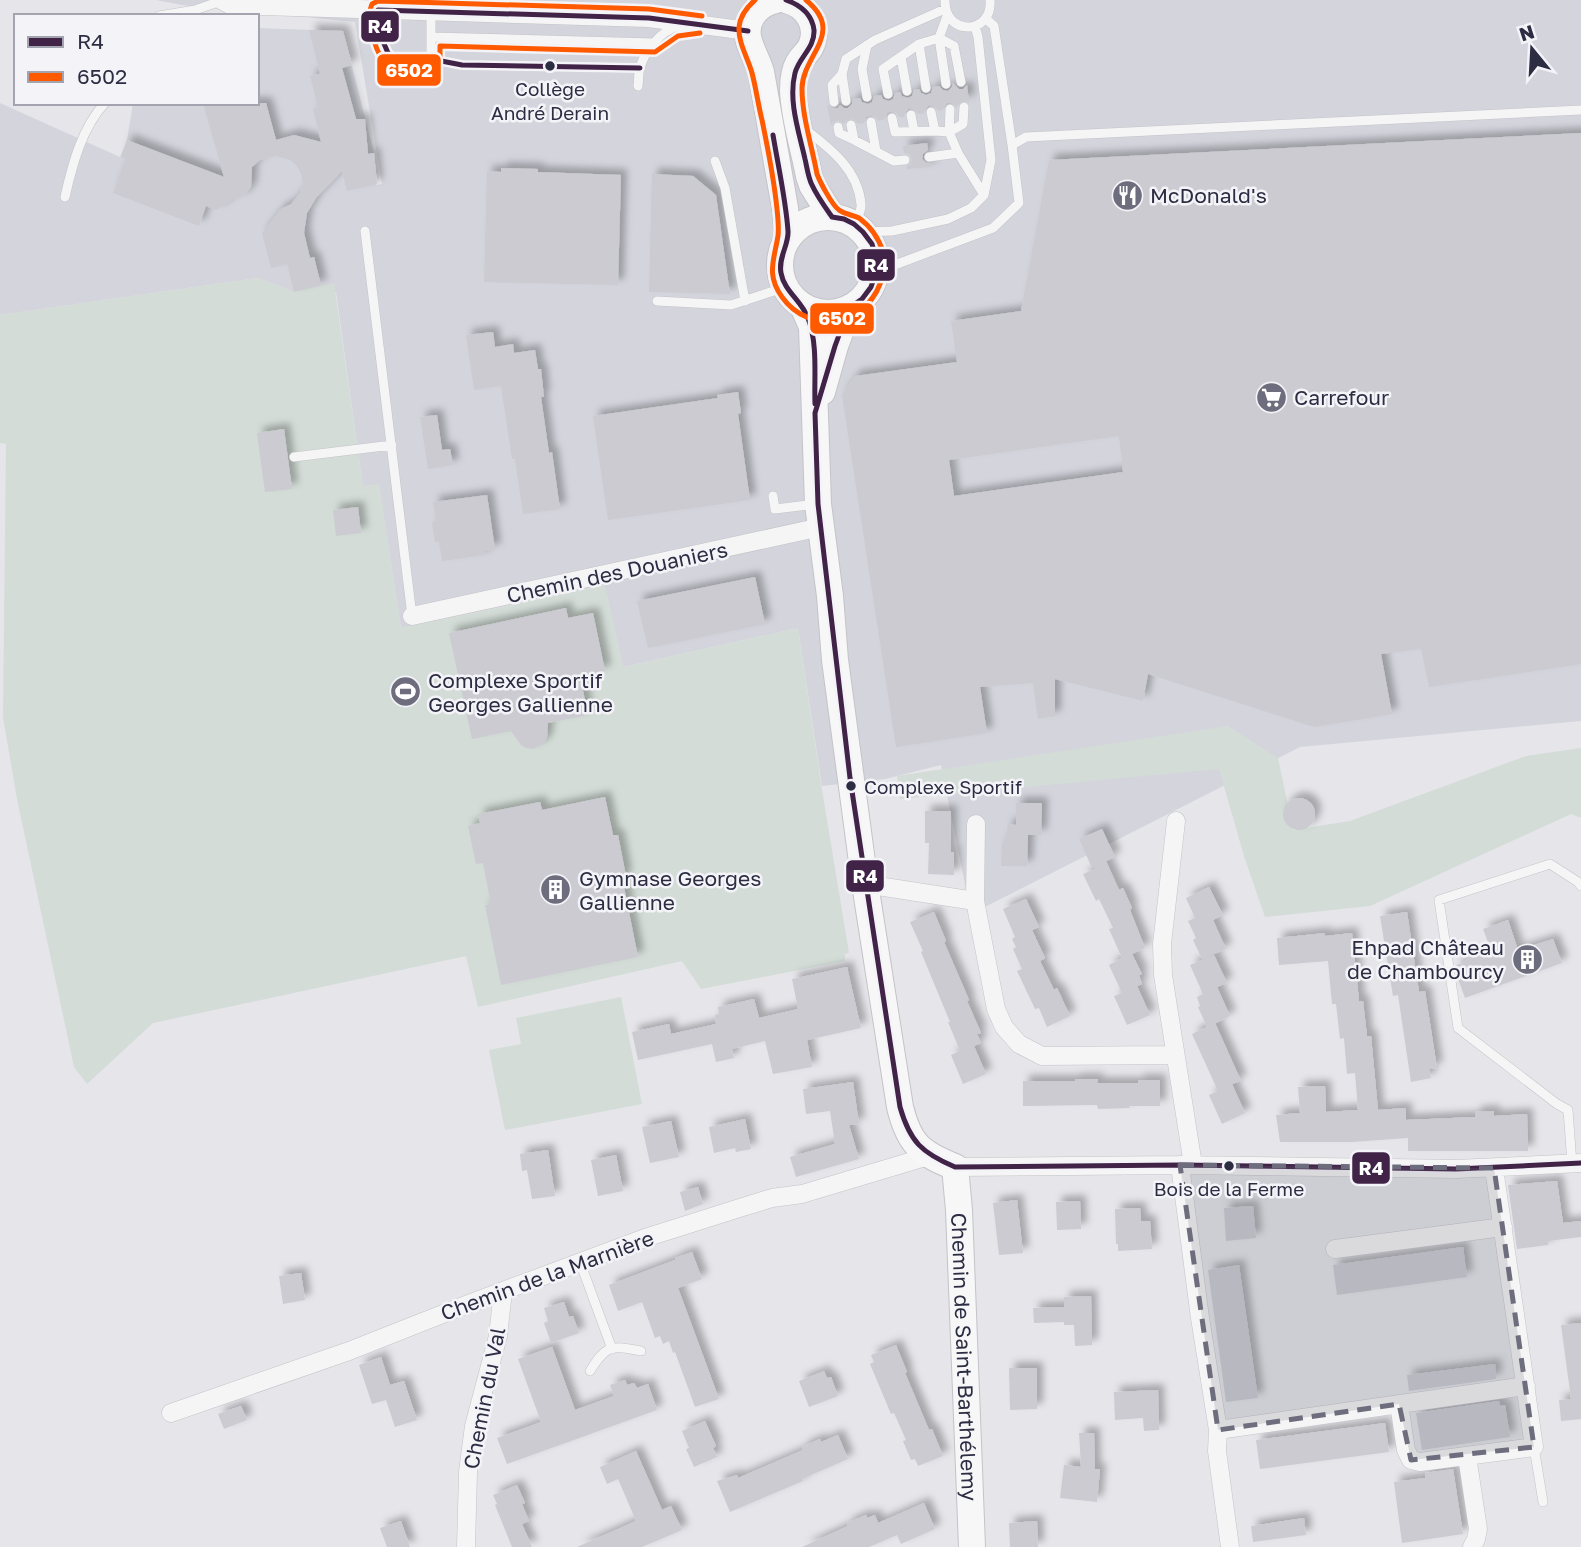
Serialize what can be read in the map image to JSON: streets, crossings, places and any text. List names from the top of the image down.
{
  "streets": {
    "street": [
      "Chemin des Douaniers",
      "Chemin de la Marnière",
      "Chemin de Saint-Barthélemy",
      "Chemin du Val"
    ]
  },
  "crossings": [
    ["Chemin de la Marnière", "Chemin du Val"]
  ],
  "places": {
    "other": ["Collège André Derain", "Complexe Sportif", "Bois de la Ferme"],
    "restaurant": ["McDonald's"],
    "supermarket": ["Carrefour"],
    "sports": ["Complexe Sportif Georges Gallienne"],
    "building": ["Gymnase Georges Gallienne", "Ehpad Château de Chambourcy"]
  },
  "lines": ["transit line R4", "transit line 6502"],
  "legend": ["R4", "6502"],
  "north": "top"
}
